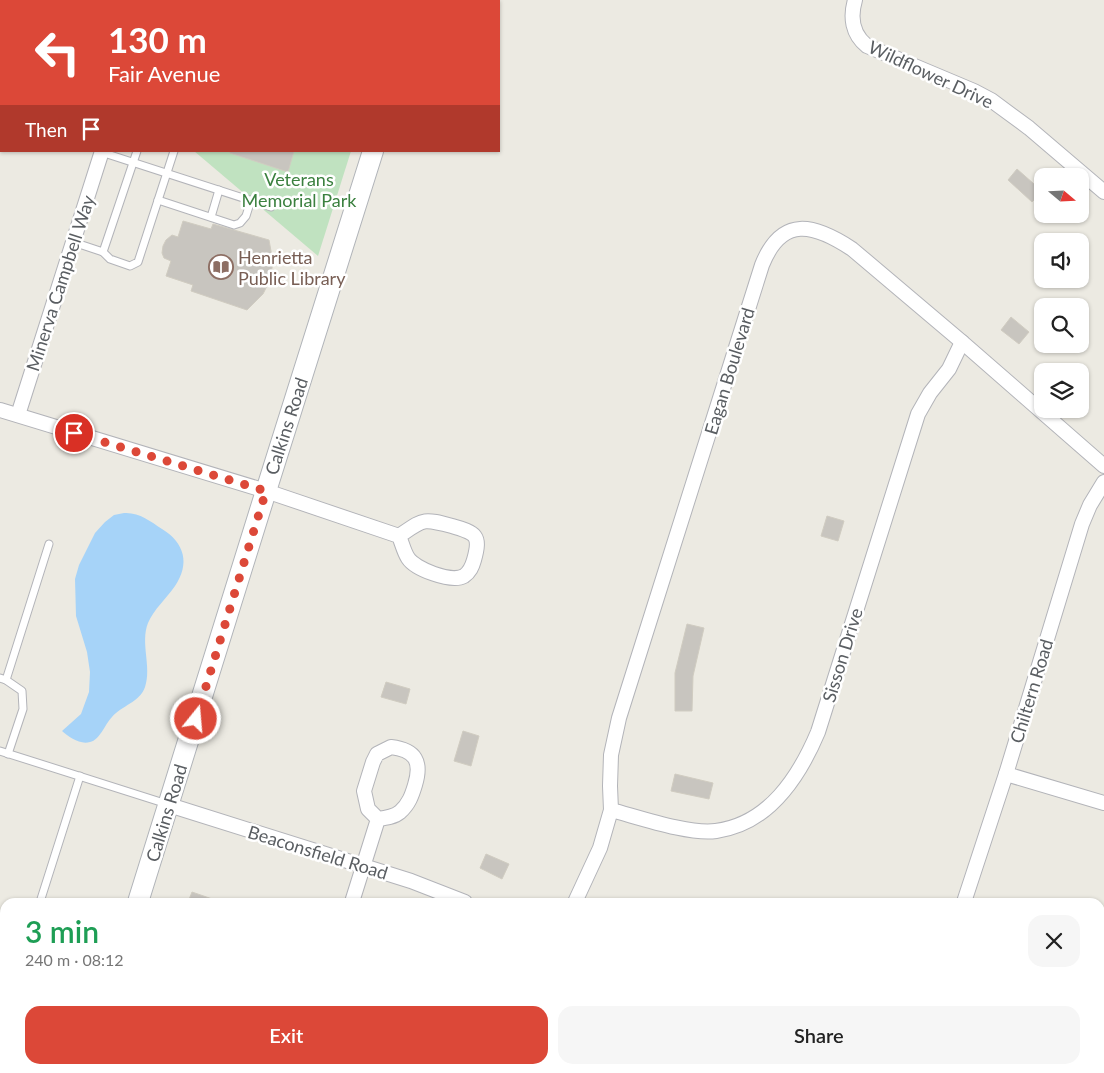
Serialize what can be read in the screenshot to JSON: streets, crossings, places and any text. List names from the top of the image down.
{
  "streets": {
    "main road": ["Calkins Road"],
    "street": [
      "Wildflower Drive",
      "Minerva Campbell Way",
      "Eagan Boulevard",
      "Sisson Drive",
      "Chiltern Road",
      "Beaconsfield Road"
    ]
  },
  "crossings": [
    ["Eagan Boulevard", "Sisson Drive"],
    ["Calkins Road", "Beaconsfield Road"]
  ],
  "parks": ["Veterans Memorial Park"],
  "places": {
    "library": ["Henrietta Public Library"]
  },
  "north": "right",
  "page": {
    "turn": ["130 m", "Fair Avenue"],
    "then": "Then",
    "heading": ["3 min", "240 m · 08:12"],
    "buttons": ["Exit", "Share"]
  }
}
